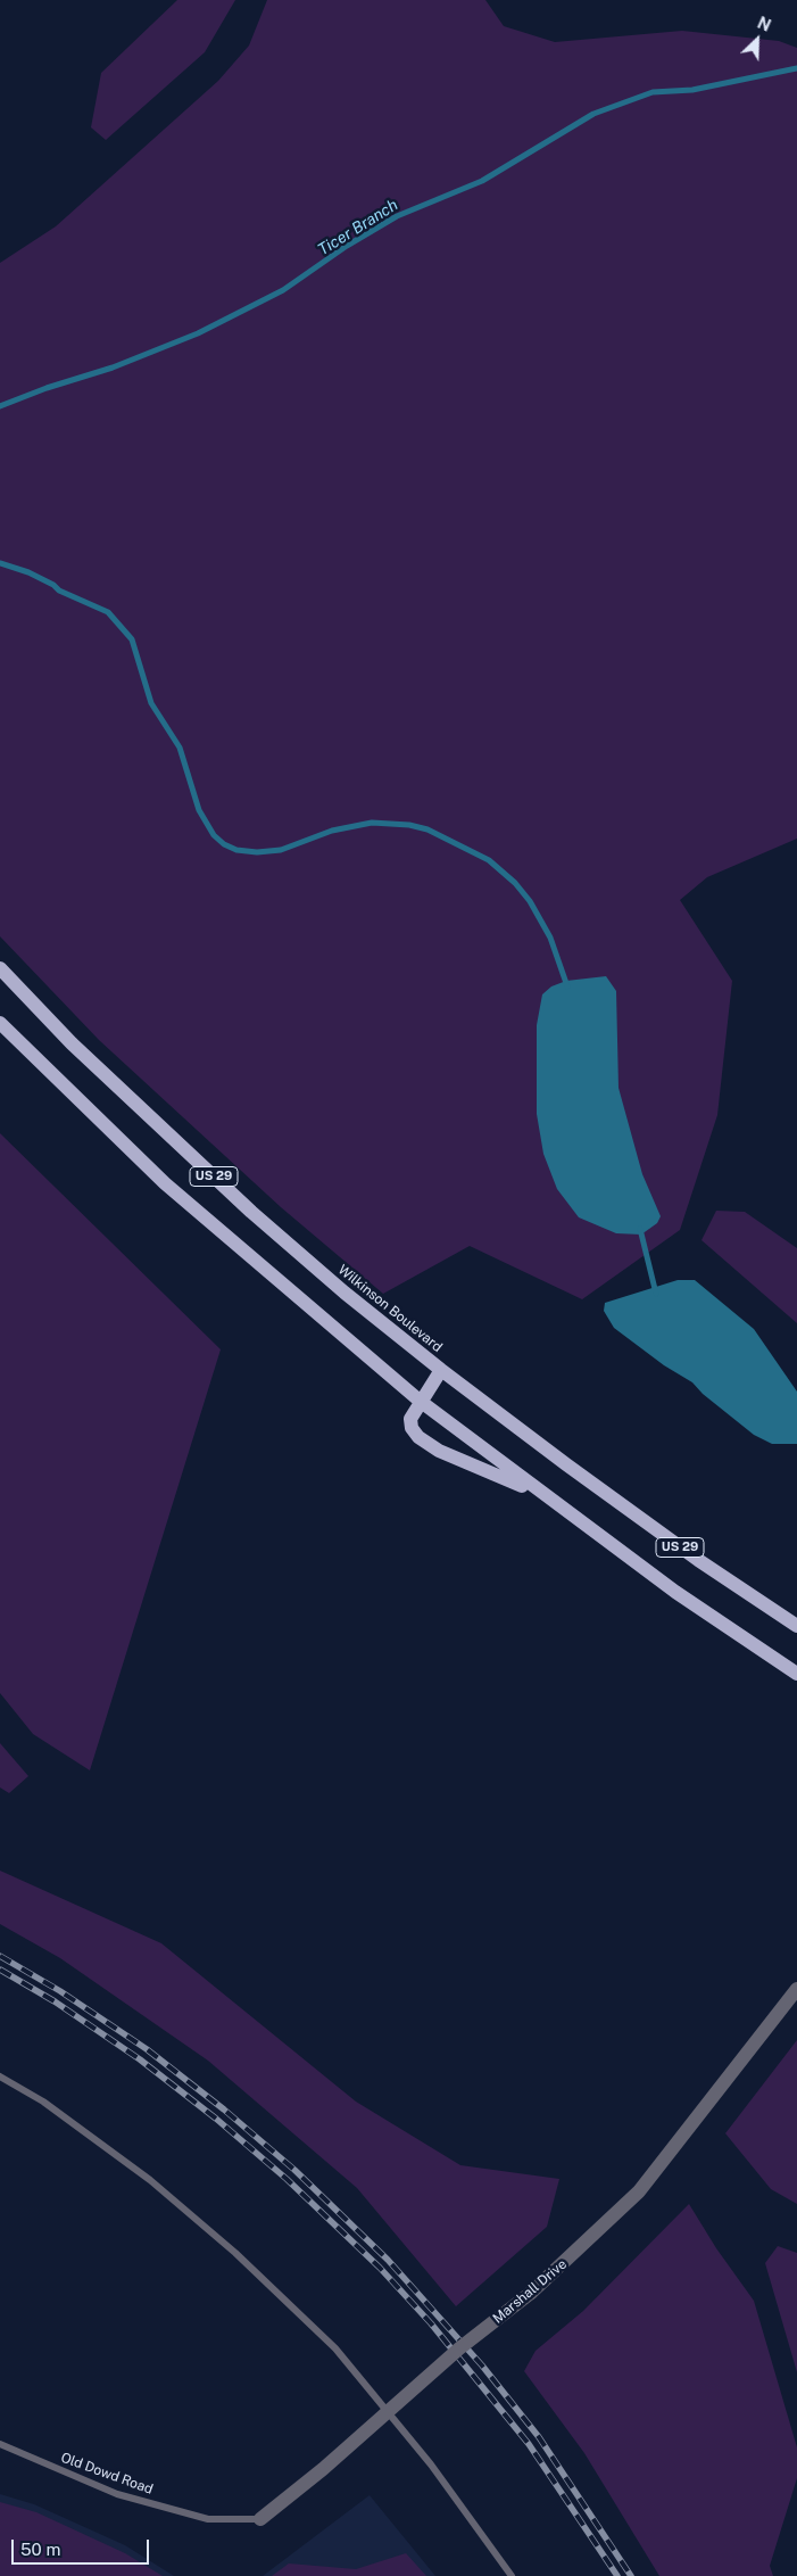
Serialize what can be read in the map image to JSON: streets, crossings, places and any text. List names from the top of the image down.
{
  "streets": {
    "main road": ["US 29", "Wilkinson Boulevard"],
    "street": ["Marshall Drive"],
    "lane": ["Old Dowd Road"]
  },
  "crossings": [
    ["Marshall Drive", "Old Dowd Road"]
  ],
  "water": ["Ticer Branch"],
  "scale_bar": "50 m",
  "north": "top right"
}
